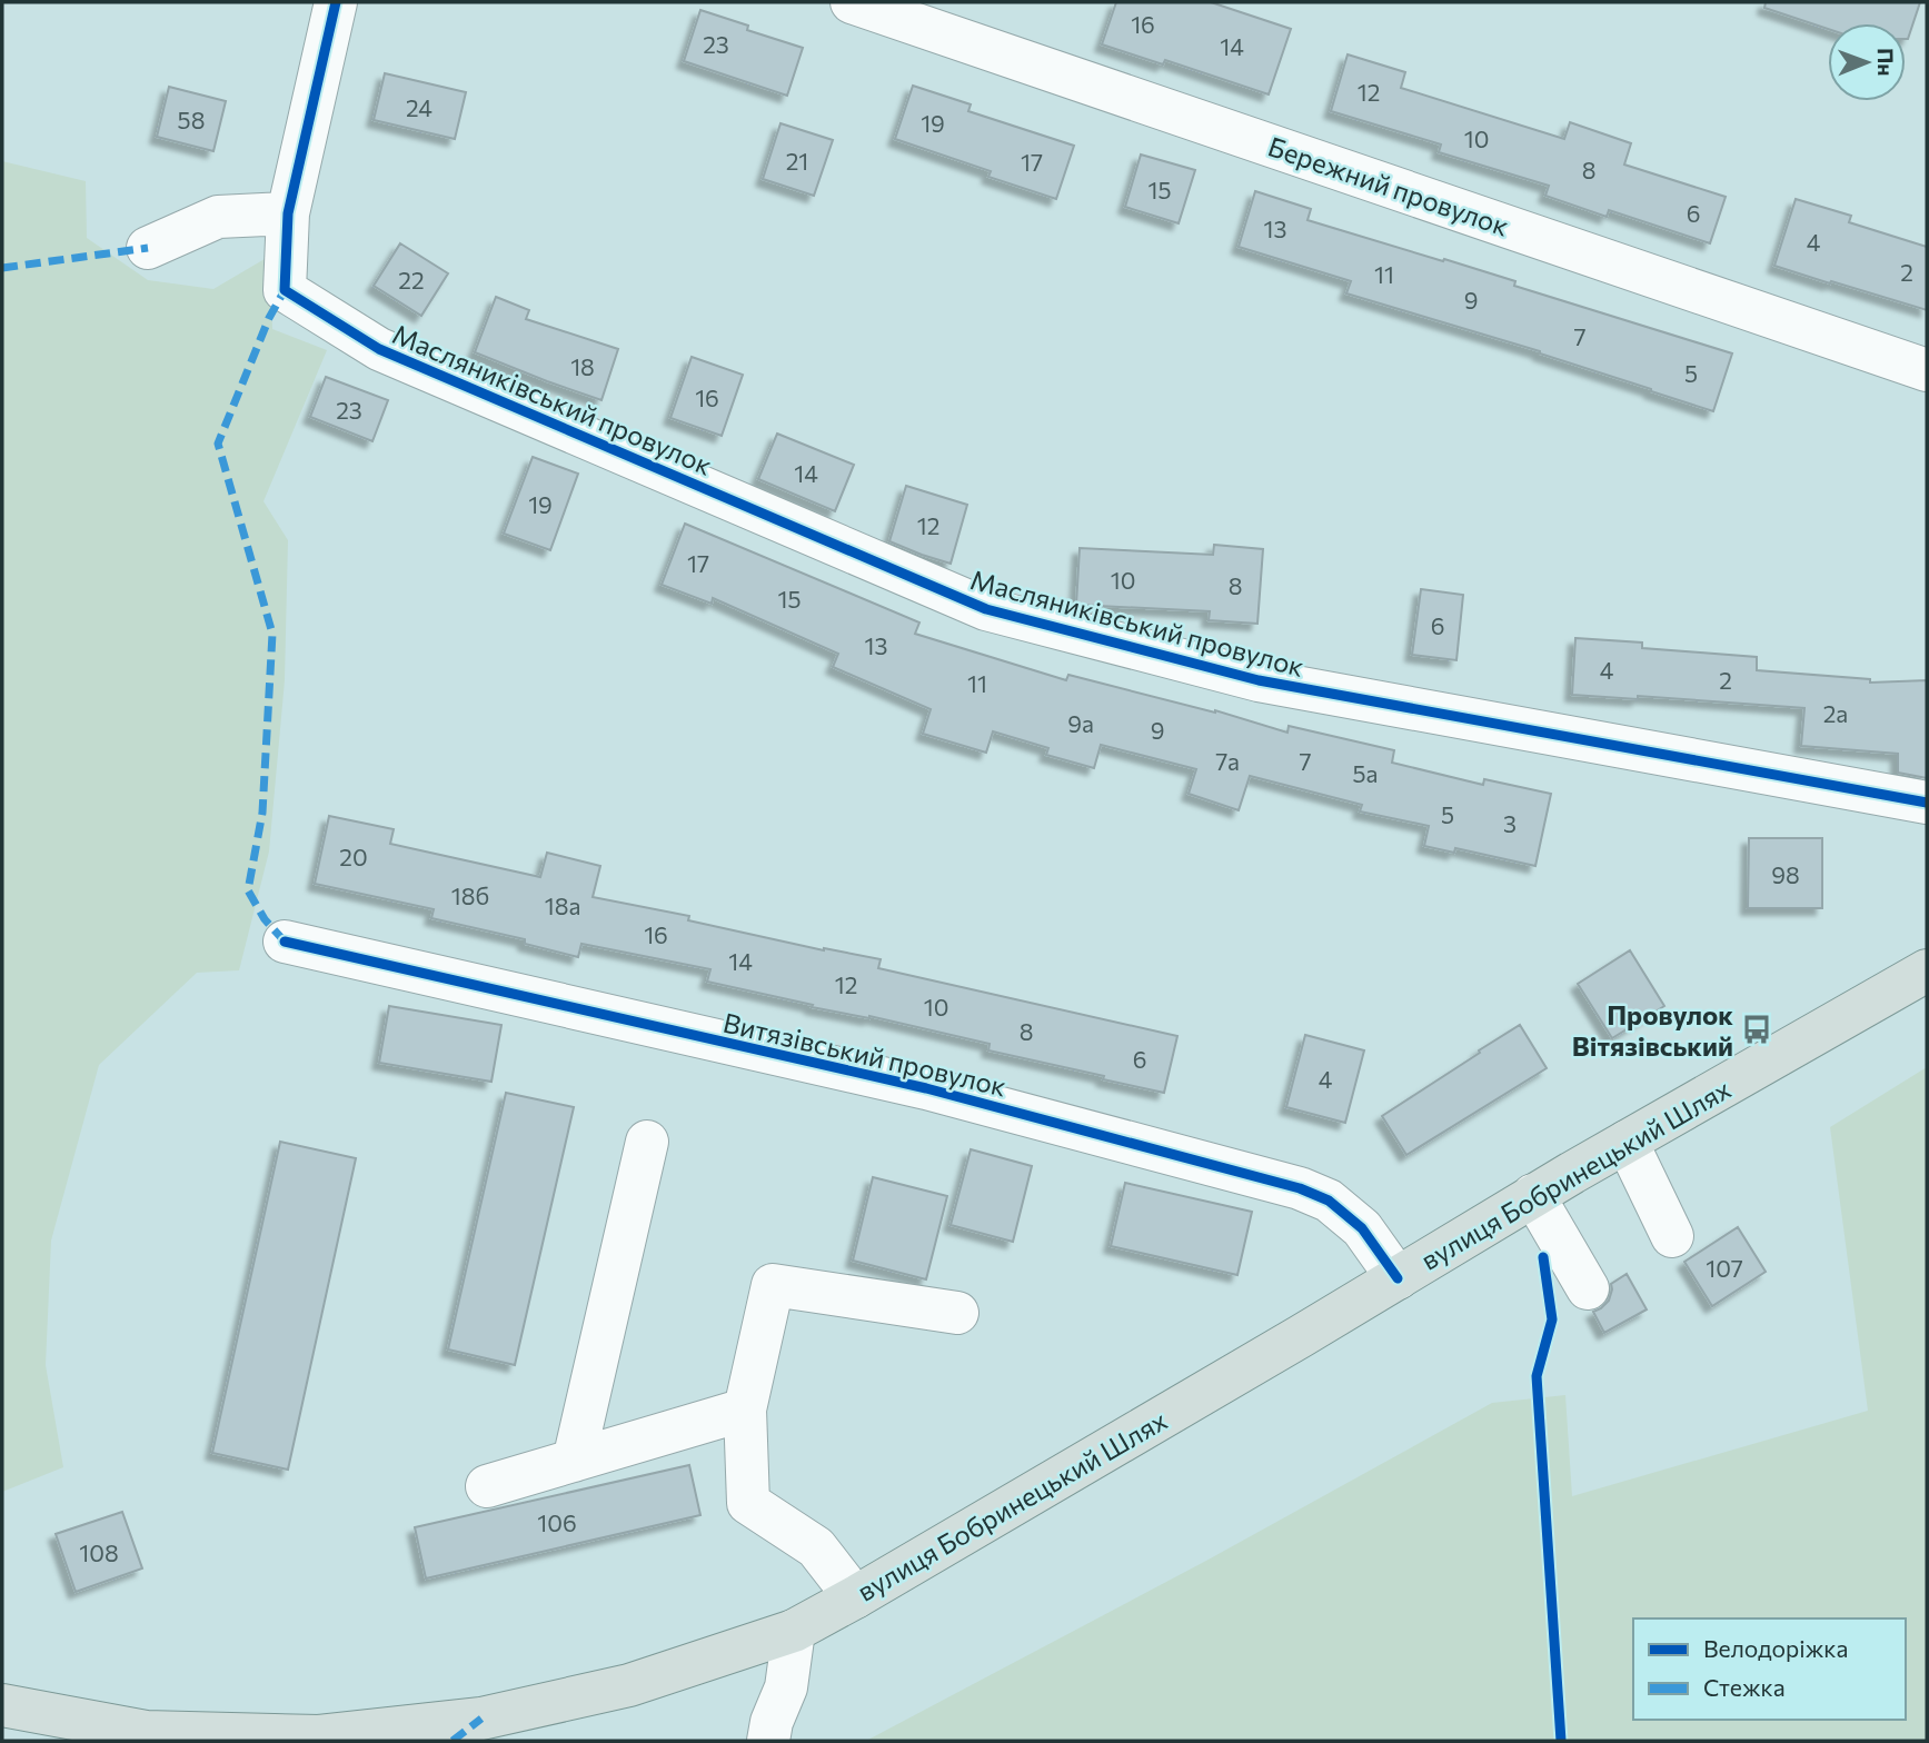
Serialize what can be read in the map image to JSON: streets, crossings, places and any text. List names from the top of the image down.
{
  "streets": {
    "main road": ["вулиця Бобринецький Шлях"],
    "street": ["Бережний провулок", "Масляниківський провулок", "Витязівський провулок"]
  },
  "crossings": [
    ["Витязівський провулок", "вулиця Бобринецький Шлях"]
  ],
  "places": {
    "bus stop": ["Провулок Вітязівський"]
  },
  "house_numbers": [
    "16",
    "23",
    "14",
    "12",
    "24",
    "58",
    "19",
    "10",
    "21",
    "17",
    "8",
    "15",
    "6",
    "13",
    "4",
    "2",
    "11",
    "22",
    "9",
    "7",
    "18",
    "5",
    "16",
    "23",
    "14",
    "19",
    "12",
    "17",
    "10",
    "8",
    "15",
    "6",
    "13",
    "4",
    "2",
    "11",
    "2а",
    "9а",
    "9",
    "7а",
    "7",
    "5а",
    "5",
    "3",
    "20",
    "98",
    "18б",
    "18а",
    "16",
    "14",
    "12",
    "10",
    "8",
    "6",
    "4",
    "107",
    "106",
    "108"
  ],
  "legend": ["Велодоріжка", "Стежка"],
  "north": "right"
}
